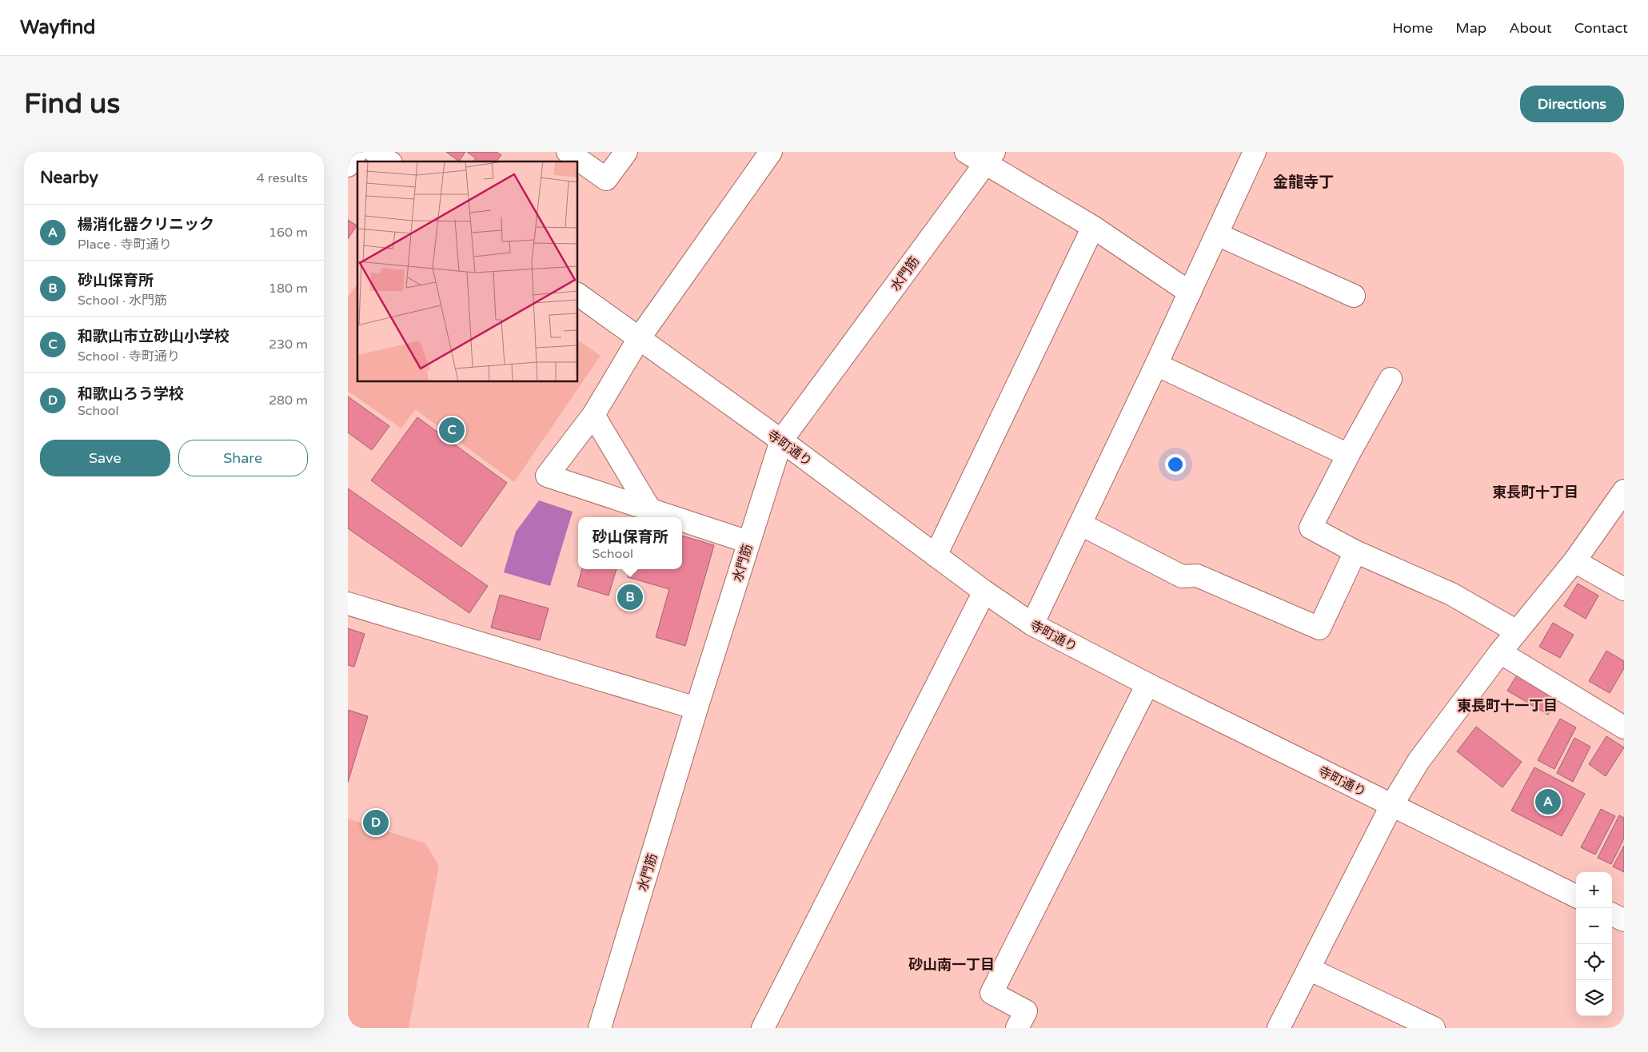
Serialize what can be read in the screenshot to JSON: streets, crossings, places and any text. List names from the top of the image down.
{
  "streets": {
    "street": ["水門筋", "寺町通り"]
  },
  "crossings": [
    ["水門筋", "寺町通り"]
  ],
  "districts": [
    "金龍寺丁",
    "東長町十丁目",
    "東長町十一丁目",
    "砂山南一丁目"
  ],
  "page": {
    "header": "Wayfind",
    "nav": [
      "Home",
      "Map",
      "About",
      "Contact"
    ],
    "buttons": [
      "Directions",
      ["Save", "Share"]
    ],
    "title": "Find us",
    "heading": ["Nearby", "4 results"],
    "list": [
      {
        "mark": "A",
        "name": "楊消化器クリニック",
        "note": "Place · 寺町通り",
        "value": "160 m"
      },
      {
        "mark": "B",
        "name": "砂山保育所",
        "note": "School · 水門筋",
        "value": "180 m"
      },
      {
        "mark": "C",
        "name": "和歌山市立砂山小学校",
        "note": "School · 寺町通り",
        "value": "230 m"
      },
      {
        "mark": "D",
        "name": "和歌山ろう学校",
        "note": "School",
        "value": "280 m"
      }
    ],
    "pins": [
      "C",
      "B",
      "A",
      "D"
    ],
    "popup": ["砂山保育所", "School"],
    "map_buttons": ["+", "−"]
  }
}
